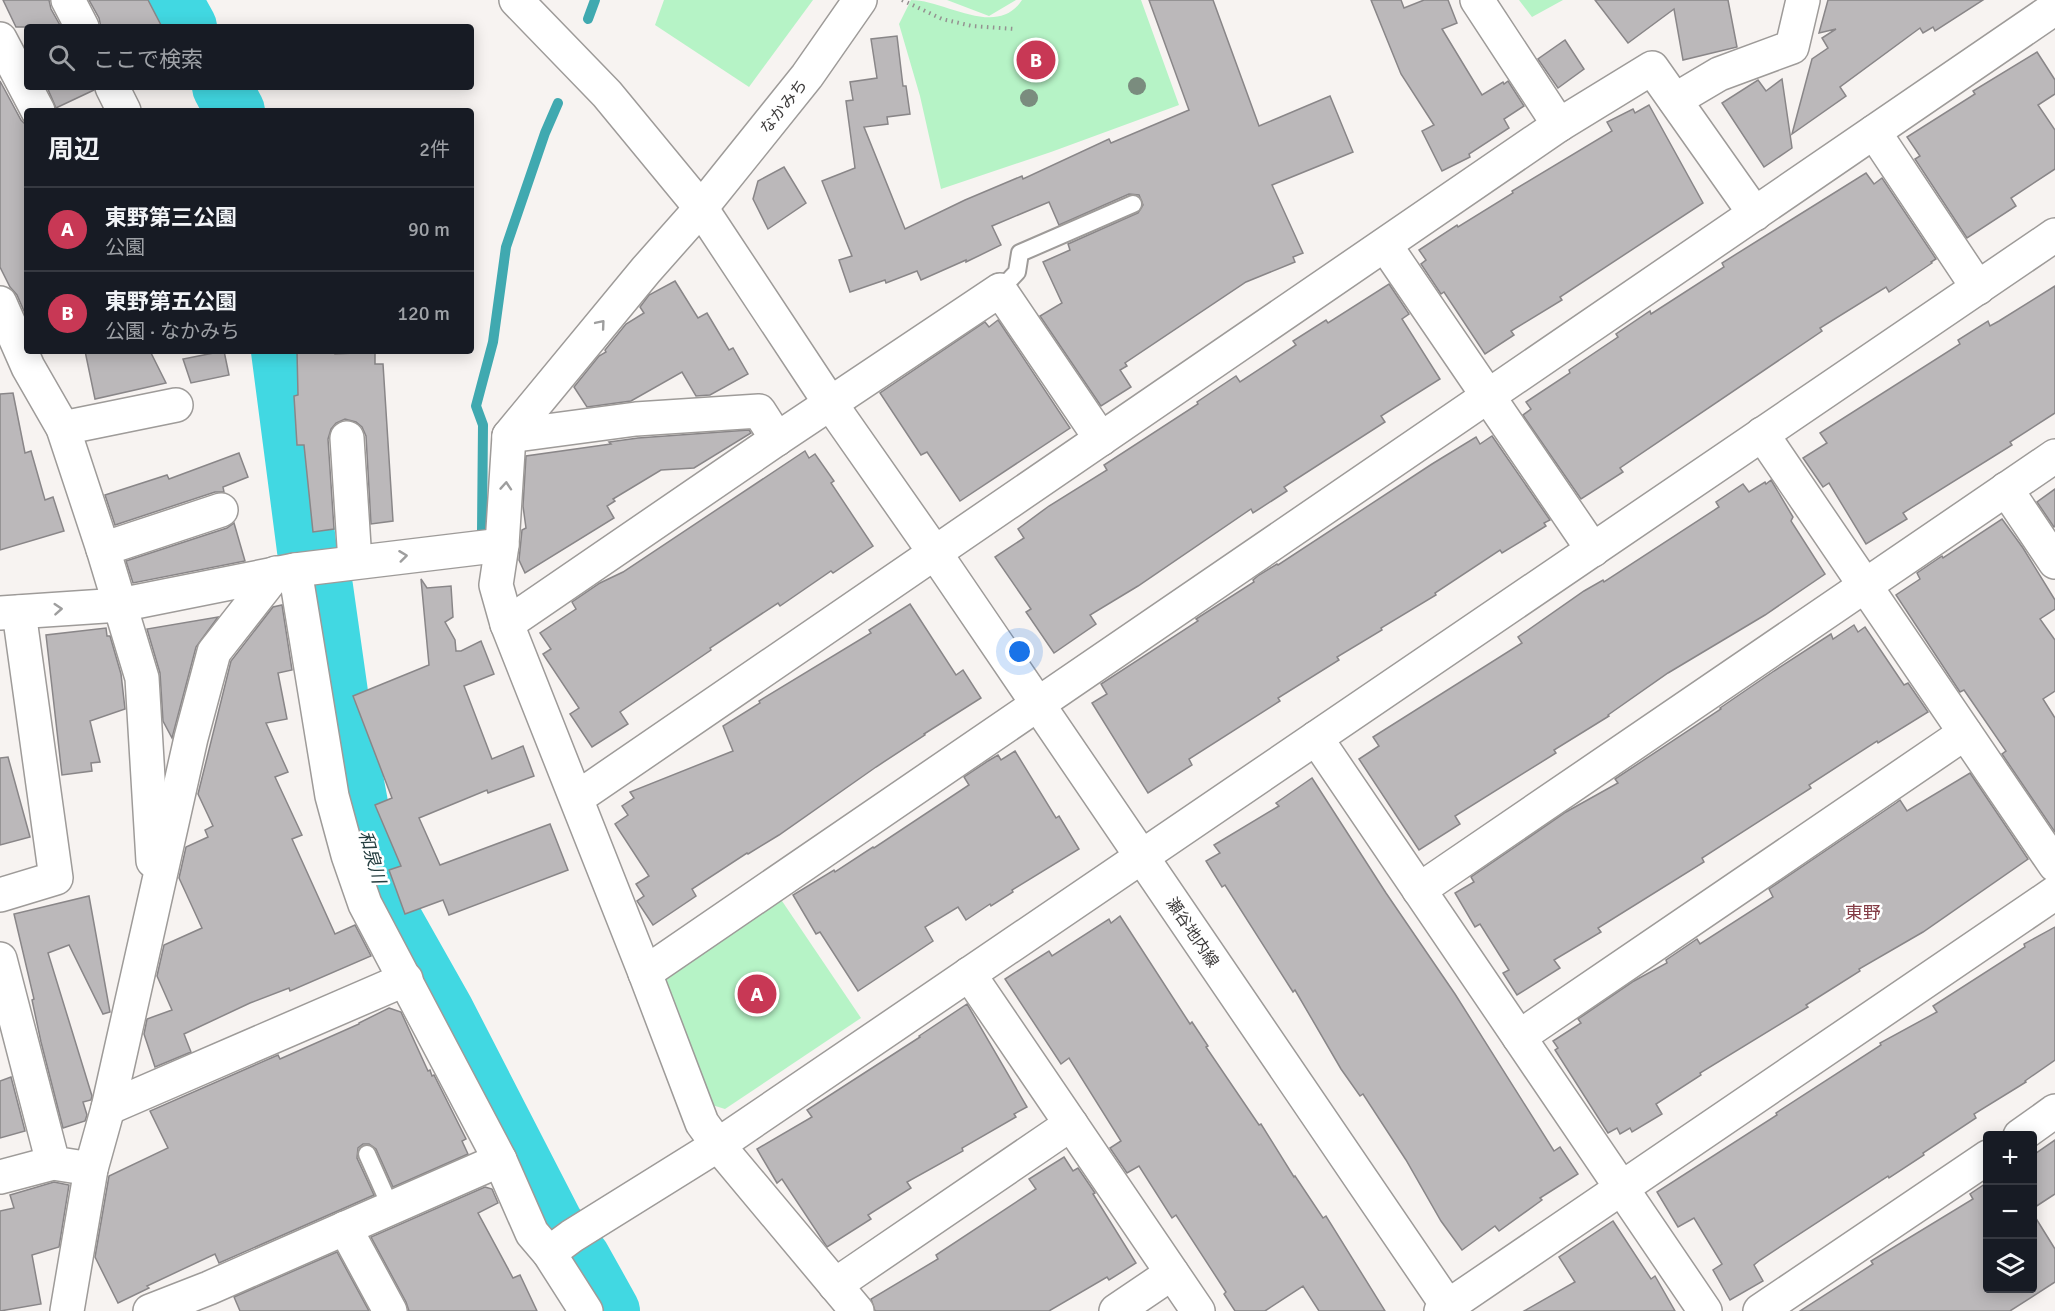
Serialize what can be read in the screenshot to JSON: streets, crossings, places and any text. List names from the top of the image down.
{
  "streets": {
    "street": ["なかみち", "瀬谷地内線"]
  },
  "crossings": [
    ["なかみち", "瀬谷地内線"]
  ],
  "districts": ["東野"],
  "water": ["和泉川"],
  "page": {
    "search": "ここで検索",
    "pins": ["B", "A"],
    "heading": ["周辺", "2件"],
    "list": [
      {
        "mark": "A",
        "name": "東野第三公園",
        "note": "公園",
        "value": "90 m"
      },
      {
        "mark": "B",
        "name": "東野第五公園",
        "note": "公園 · なかみち",
        "value": "120 m"
      }
    ],
    "map_buttons": ["+", "−"]
  }
}
